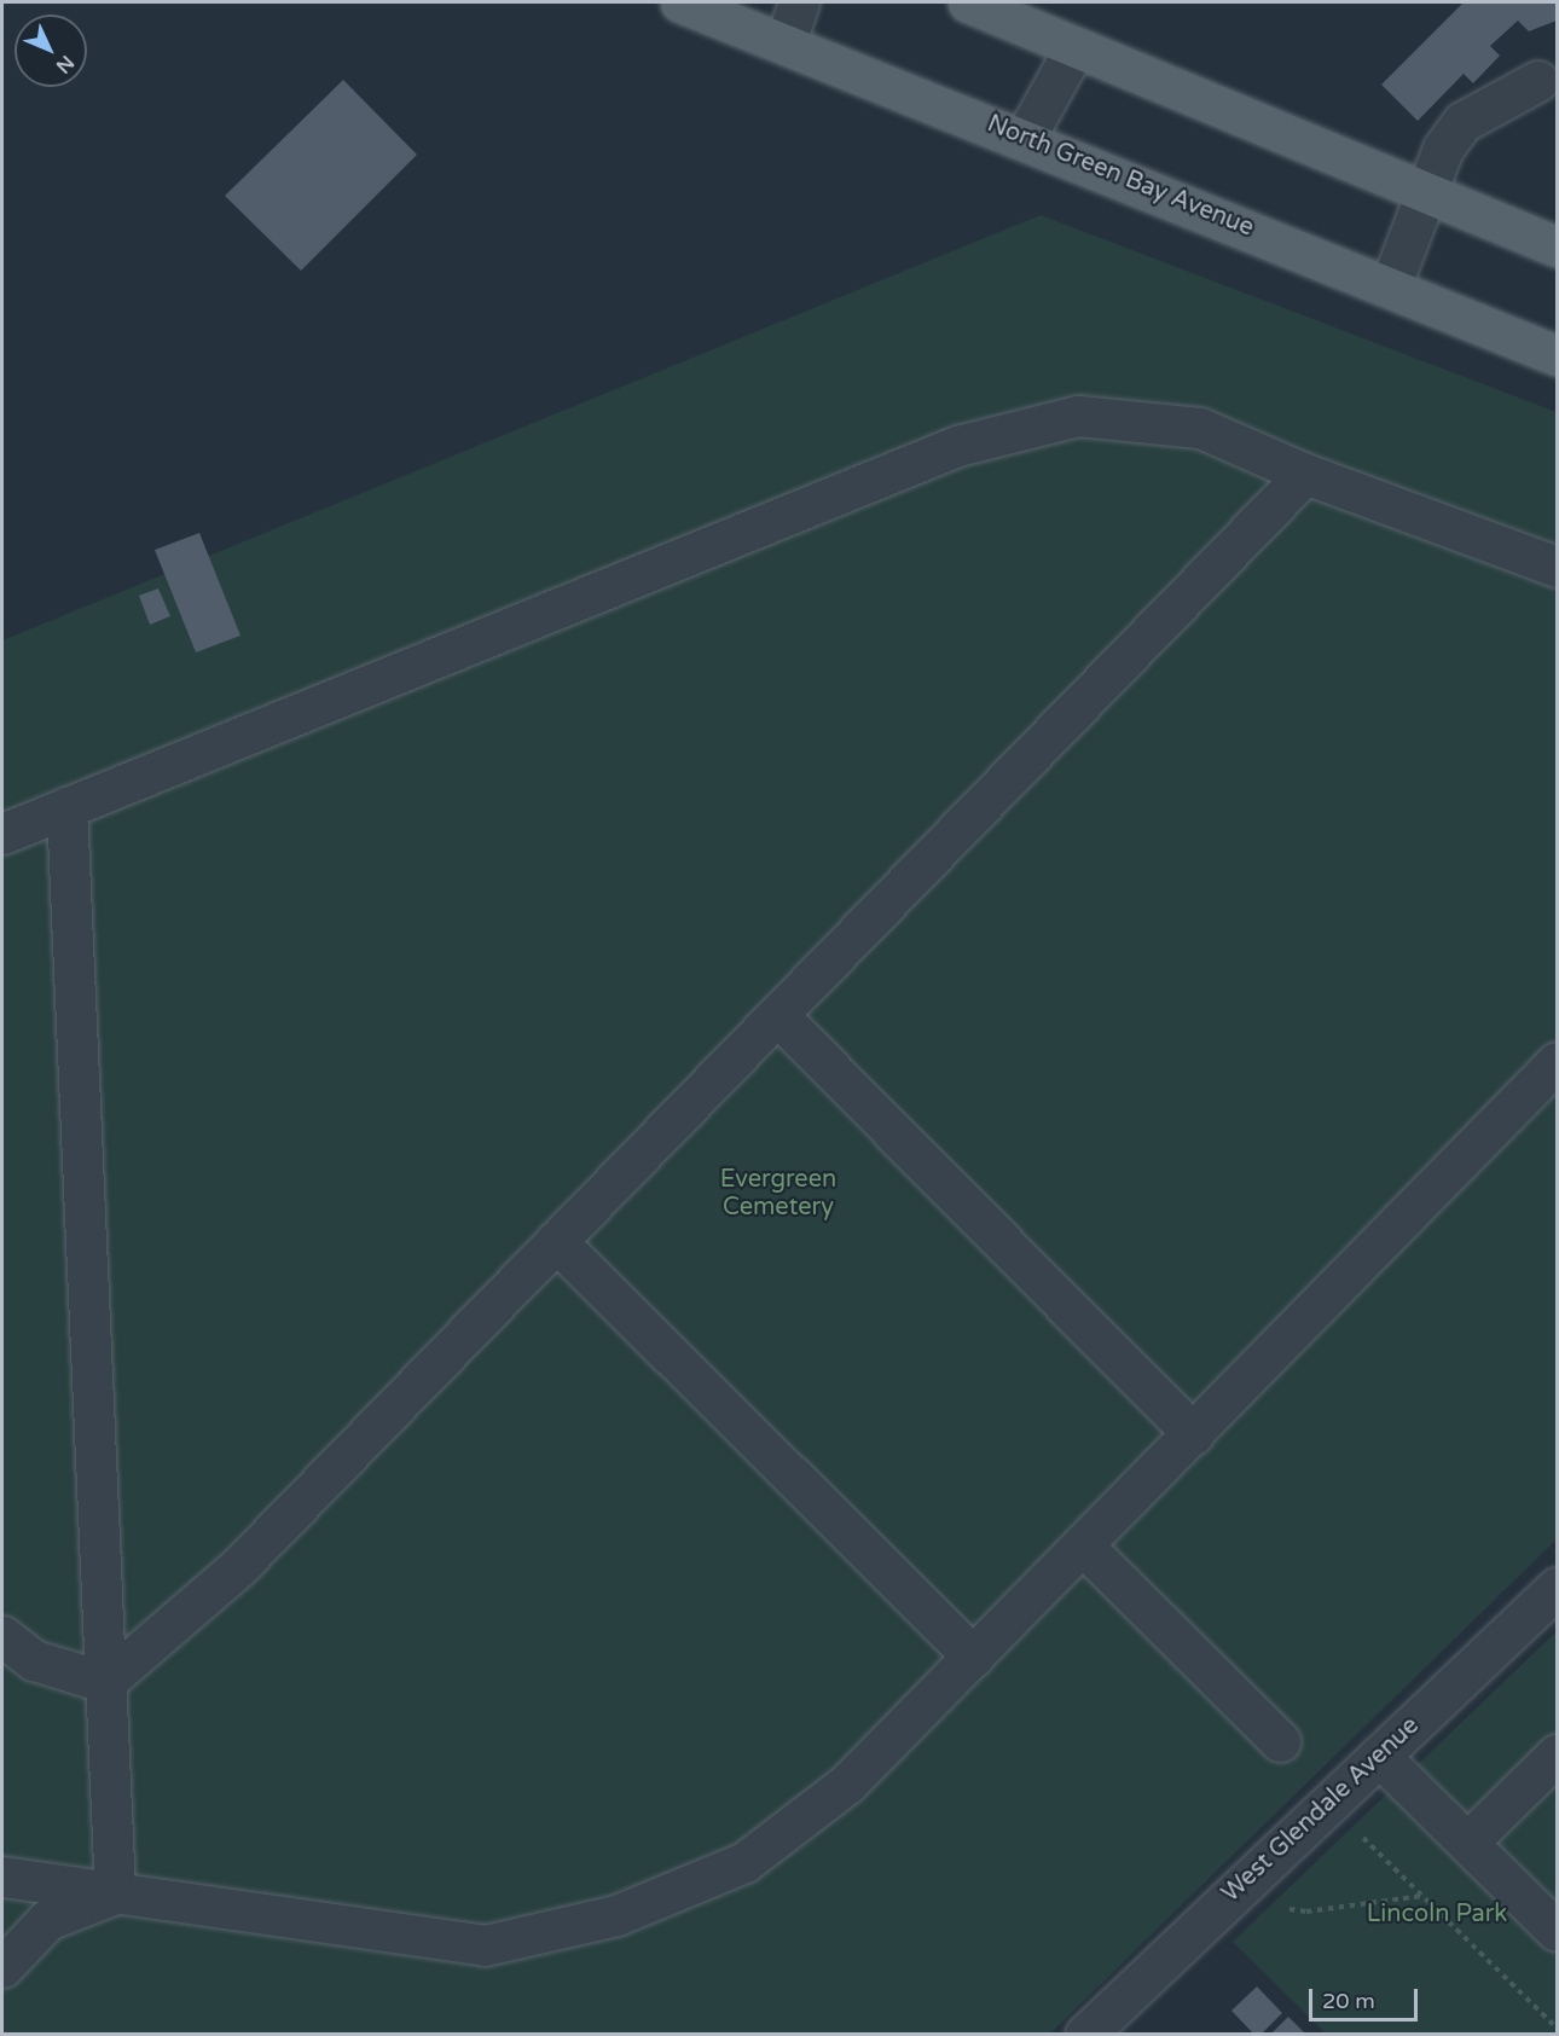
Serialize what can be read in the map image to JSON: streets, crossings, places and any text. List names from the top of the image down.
{
  "streets": {
    "main road": ["North Green Bay Avenue"],
    "street": ["West Glendale Avenue"]
  },
  "parks": ["Evergreen Cemetery", "Lincoln Park"],
  "scale_bar": "20 m",
  "north": "bottom right"
}
